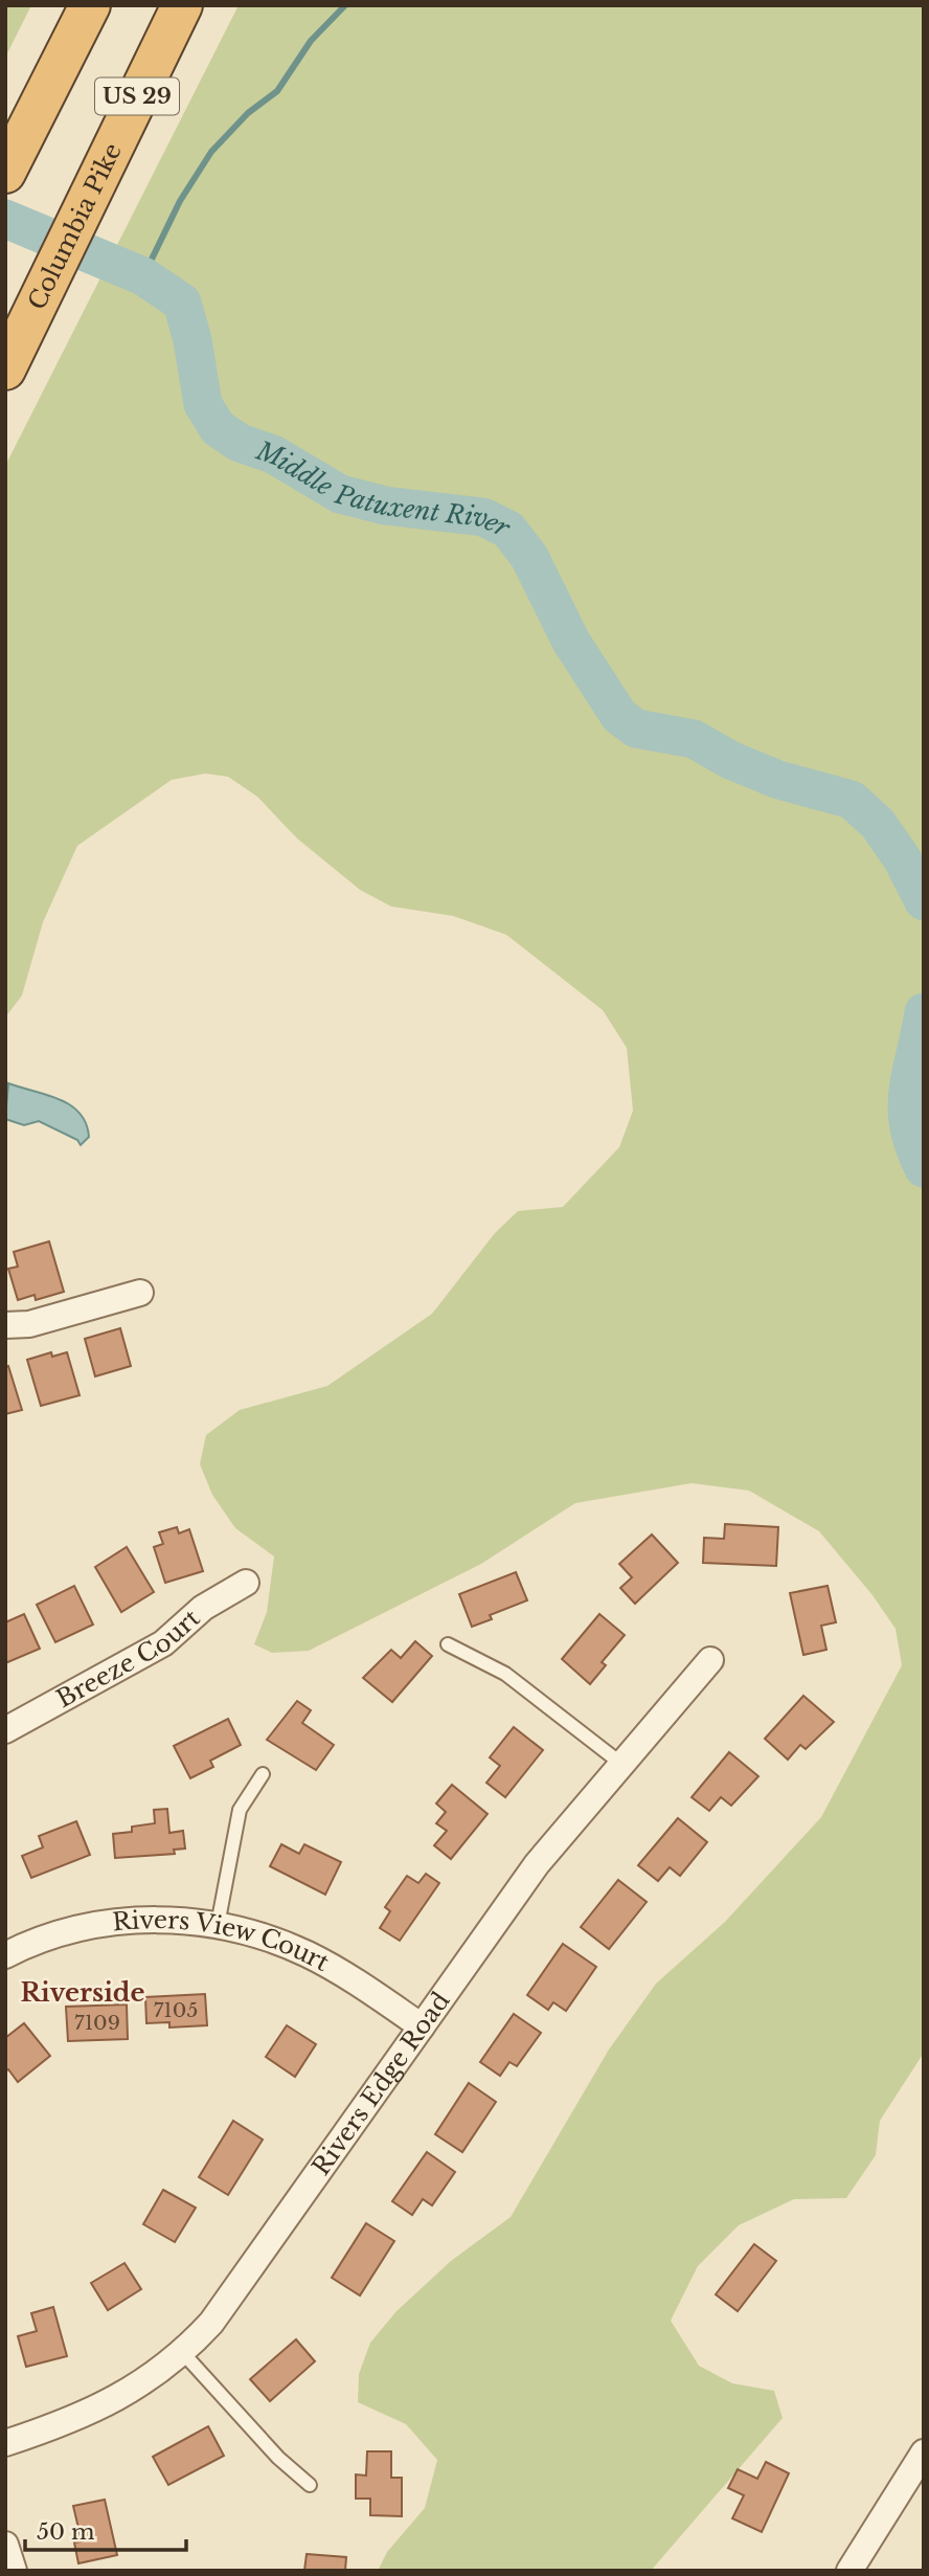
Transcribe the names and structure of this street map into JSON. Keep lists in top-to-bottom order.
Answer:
{
  "streets": {
    "highway": ["US 29", "Columbia Pike"],
    "street": ["Breeze Court", "Rivers View Court", "Rivers Edge Road"]
  },
  "crossings": [
    ["Rivers View Court", "Rivers Edge Road"]
  ],
  "districts": ["Riverside"],
  "water": ["Middle Patuxent River"],
  "house_numbers": ["7105", "7109"],
  "scale_bar": "50 m"
}
